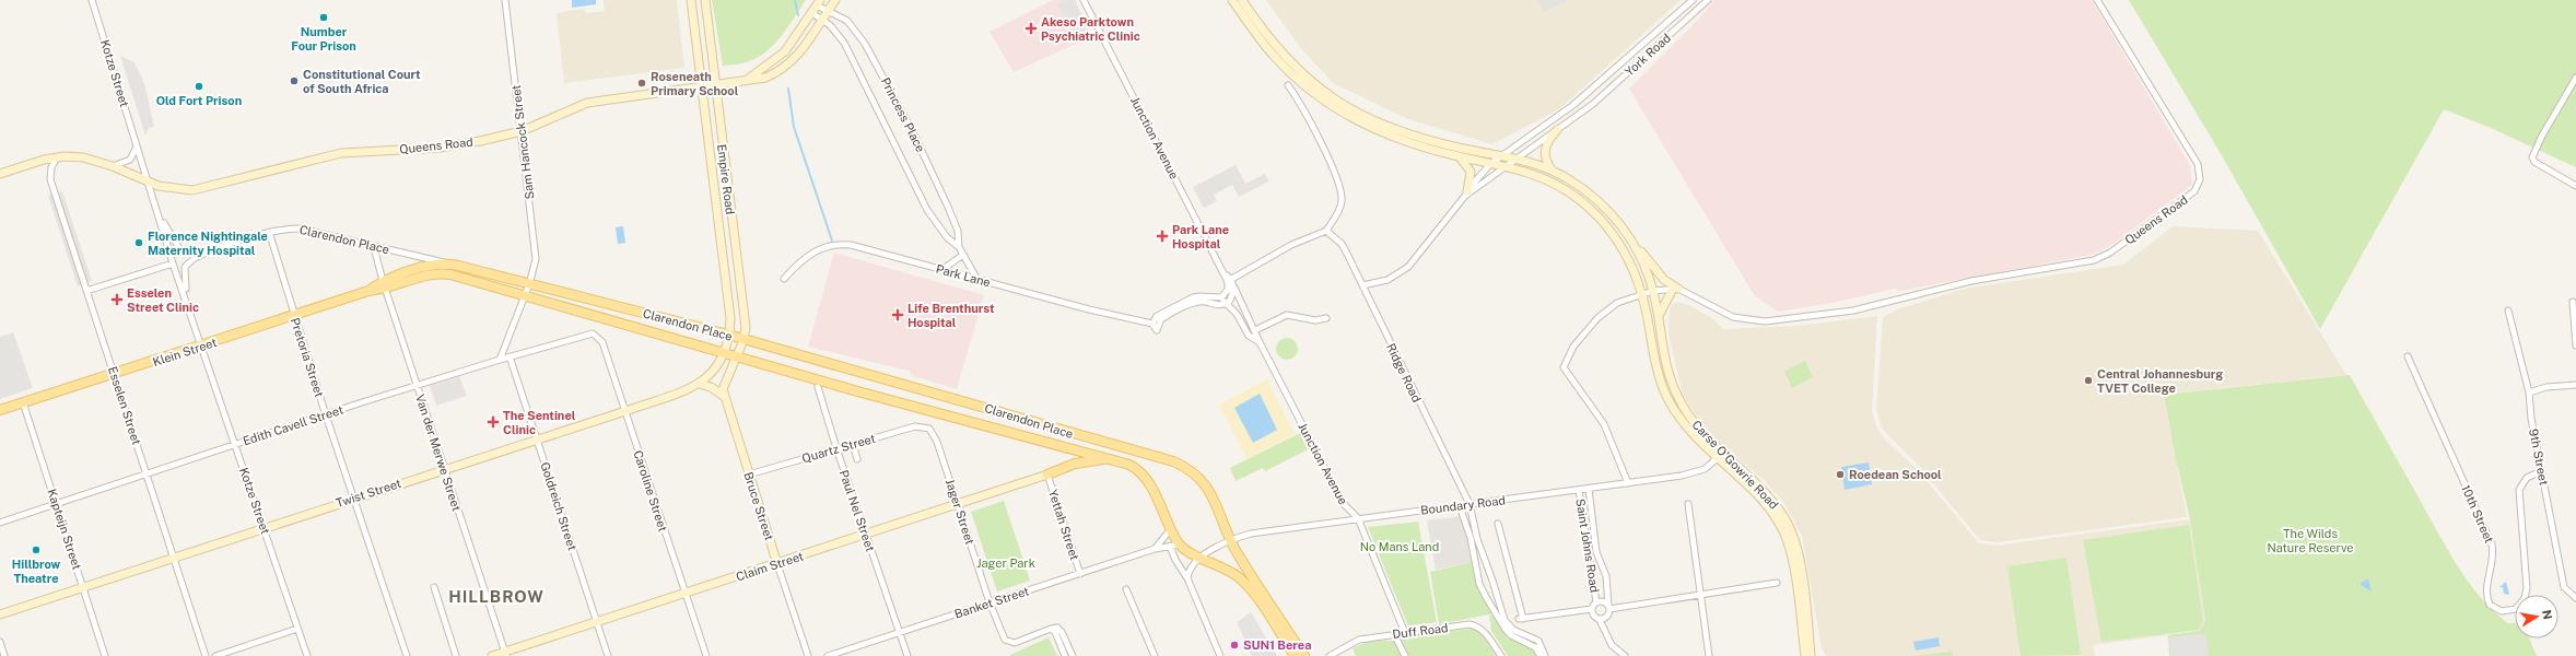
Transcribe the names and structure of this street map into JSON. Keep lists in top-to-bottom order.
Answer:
{
  "streets": {
    "main road": [
      "Queens Road",
      "Empire Road",
      "Clarendon Place",
      "Klein Street",
      "Carse O'Gowrie Road",
      "Twist Street",
      "Bruce Street",
      "Claim Street"
    ],
    "street": [
      "York Road",
      "Kotze Street",
      "Princess Place",
      "Junction Avenue",
      "Sam Hancock Street",
      "Park Lane",
      "Pretoria Street",
      "Ridge Road",
      "Esselen Street",
      "Edith Cavell Street",
      "Quartz Street",
      "Van der Merwe Street",
      "9th Street",
      "Caroline Street",
      "Boundary Road",
      "Goldreich Street",
      "Paul Nel Street",
      "Jager Street",
      "10th Street",
      "Yettah Street",
      "Kapteijn Street",
      "Saint Johns Road",
      "Banket Street",
      "Duff Road"
    ]
  },
  "crossings": [
    ["York Road", "Ridge Road"],
    ["York Road", "Carse O'Gowrie Road"],
    ["Kotze Street", "Queens Road"],
    ["Kotze Street", "Clarendon Place"],
    ["Kotze Street", "Klein Street"],
    ["Kotze Street", "Edith Cavell Street"],
    ["Kotze Street", "Twist Street"],
    ["Princess Place", "Queens Road"],
    ["Princess Place", "Park Lane"],
    ["Junction Avenue", "Boundary Road"],
    ["Junction Avenue", "Duff Road"],
    ["Sam Hancock Street", "Queens Road"],
    ["Sam Hancock Street", "Clarendon Place"],
    ["Queens Road", "Empire Road"],
    ["Queens Road", "Esselen Street"],
    ["Empire Road", "Clarendon Place"],
    ["Empire Road", "Twist Street"],
    ["Empire Road", "Bruce Street"],
    ["Clarendon Place", "Klein Street"],
    ["Clarendon Place", "Pretoria Street"],
    ["Clarendon Place", "Van der Merwe Street"],
    ["Clarendon Place", "Twist Street"],
    ["Clarendon Place", "Boundary Road"],
    ["Clarendon Place", "Bruce Street"],
    ["Clarendon Place", "Banket Street"],
    ["Klein Street", "Pretoria Street"],
    ["Klein Street", "Esselen Street"],
    ["Klein Street", "Van der Merwe Street"],
    ["Klein Street", "Kapteijn Street"],
    ["Pretoria Street", "Edith Cavell Street"],
    ["Pretoria Street", "Twist Street"],
    ["Ridge Road", "Boundary Road"],
    ["Esselen Street", "Edith Cavell Street"],
    ["Esselen Street", "Twist Street"],
    ["Edith Cavell Street", "Van der Merwe Street"],
    ["Edith Cavell Street", "Caroline Street"],
    ["Edith Cavell Street", "Goldreich Street"],
    ["Edith Cavell Street", "Kapteijn Street"],
    ["Quartz Street", "Bruce Street"],
    ["Quartz Street", "Paul Nel Street"],
    ["Quartz Street", "Jager Street"],
    ["Van der Merwe Street", "Twist Street"],
    ["Van der Merwe Street", "Claim Street"],
    ["9th Street", "10th Street"],
    ["Carse O'Gowrie Road", "Boundary Road"],
    ["Caroline Street", "Twist Street"],
    ["Caroline Street", "Claim Street"],
    ["Twist Street", "Goldreich Street"],
    ["Twist Street", "Kapteijn Street"],
    ["Boundary Road", "Saint Johns Road"],
    ["Goldreich Street", "Claim Street"],
    ["Bruce Street", "Claim Street"],
    ["Paul Nel Street", "Claim Street"],
    ["Paul Nel Street", "Banket Street"],
    ["Jager Street", "Claim Street"],
    ["Jager Street", "Banket Street"],
    ["Yettah Street", "Claim Street"],
    ["Yettah Street", "Banket Street"]
  ],
  "districts": ["HILLBROW"],
  "parks": ["The Wilds Nature Reserve", "No Mans Land", "Jager Park"],
  "places": {
    "other": [
      "Number Four Prison",
      "Constitutional Court of South Africa",
      "Roseneath Primary School",
      "Old Fort Prison",
      "Florence Nightingale Maternity Hospital",
      "Central Johannesburg TVET College",
      "Roedean School",
      "Hillbrow Theatre",
      "SUN1 Berea"
    ],
    "health": [
      "Akeso Parktown Psychiatric Clinic",
      "Park Lane Hospital",
      "Esselen Street Clinic",
      "Life Brenthurst Hospital",
      "The Sentinel Clinic"
    ]
  },
  "north": "right"
}
